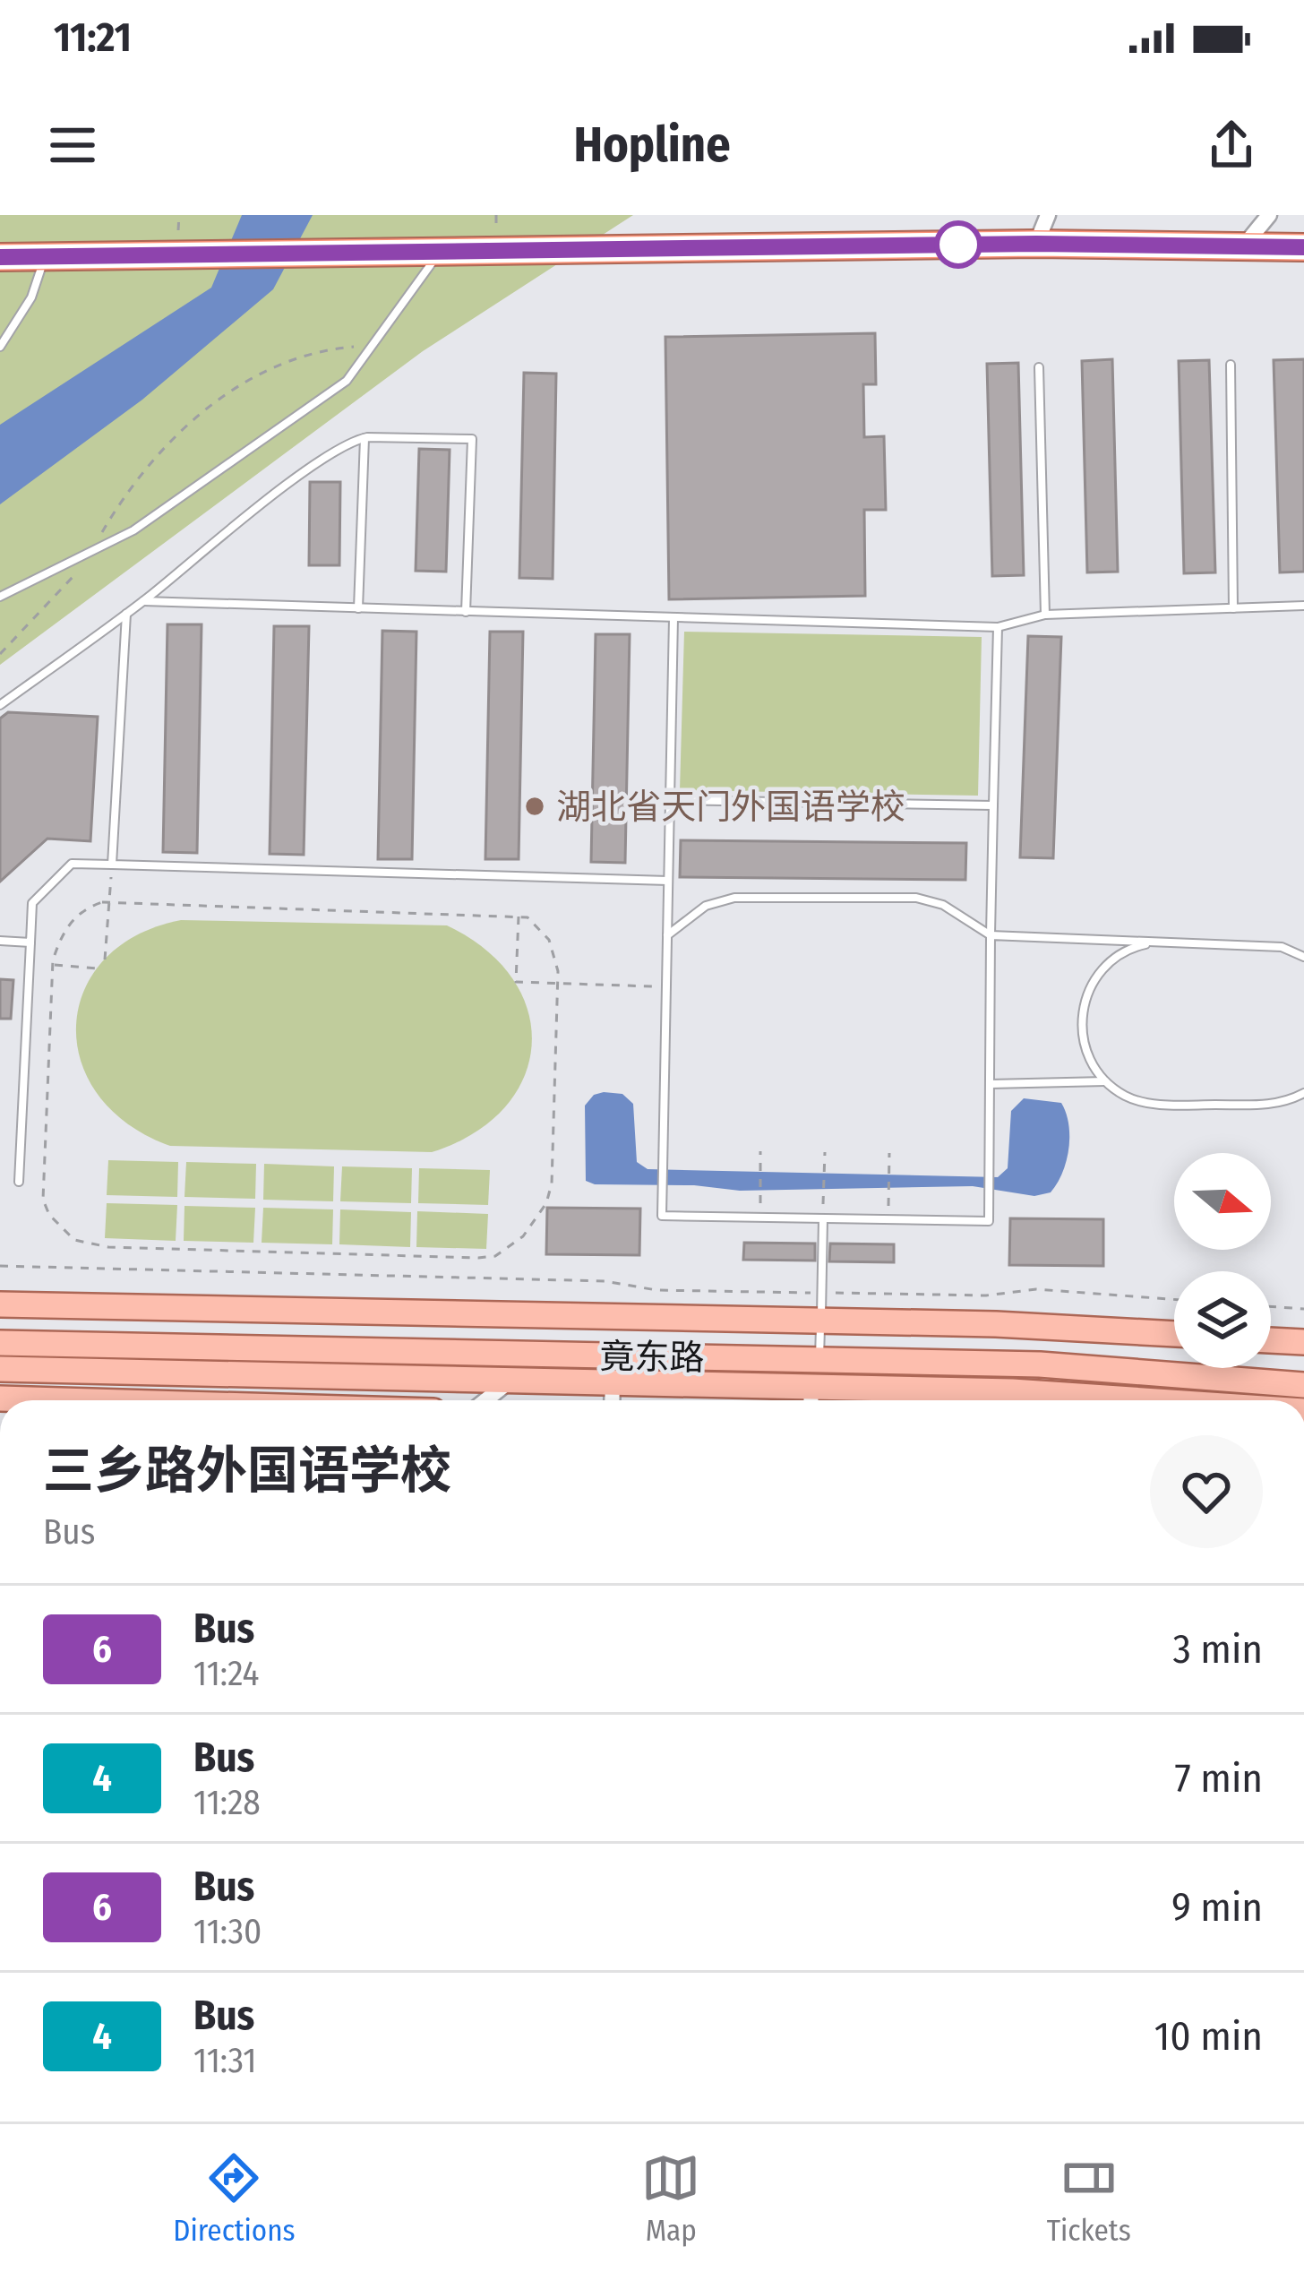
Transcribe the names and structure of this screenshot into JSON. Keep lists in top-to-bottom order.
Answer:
{
  "streets": {
    "main road": ["竟东路"]
  },
  "places": ["湖北省天门外国语学校"],
  "lines": ["bus line 6"],
  "north": "right",
  "page": {
    "status": "11:21",
    "header": "Hopline",
    "heading": ["三乡路外国语学校", "Bus"],
    "list": [
      {
        "mark": "6",
        "name": "Bus",
        "note": "11:24",
        "value": "3 min"
      },
      {
        "mark": "4",
        "name": "Bus",
        "note": "11:28",
        "value": "7 min"
      },
      {
        "mark": "6",
        "name": "Bus",
        "note": "11:30",
        "value": "9 min"
      },
      {
        "mark": "4",
        "name": "Bus",
        "note": "11:31",
        "value": "10 min"
      }
    ],
    "tabs": ["Directions", "Map", "Tickets"]
  }
}
